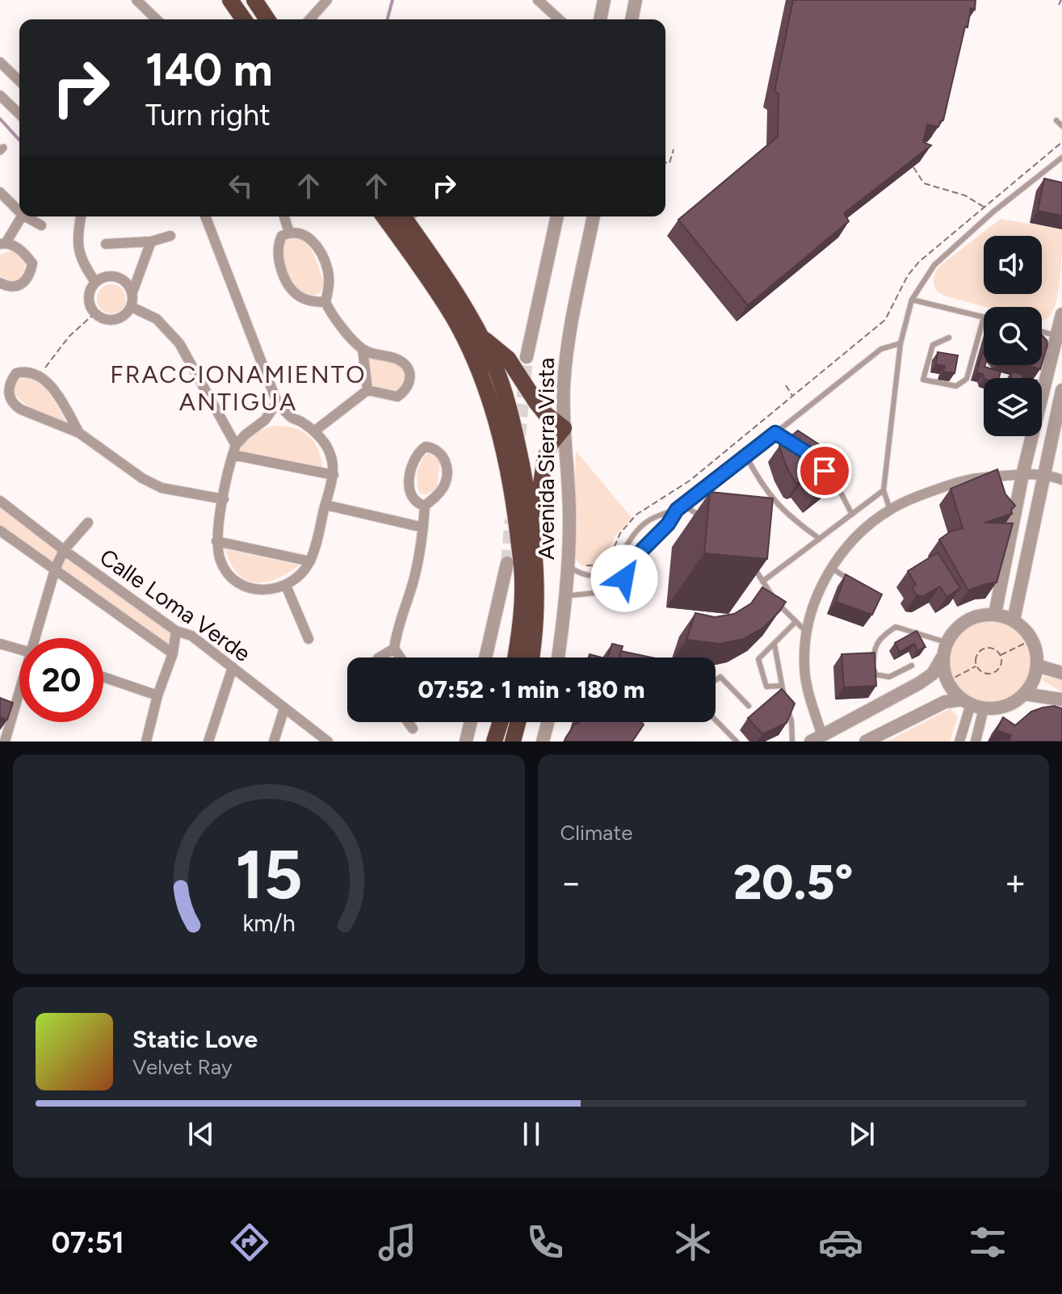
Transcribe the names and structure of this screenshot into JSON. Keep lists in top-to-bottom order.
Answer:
{
  "streets": {
    "street": ["Avenida Sierra Vista", "Calle Loma Verde"]
  },
  "districts": ["FRACCIONAMIENTO ANTIGUA"],
  "page": {
    "turn": ["140 m", "Turn right"],
    "limit": "20",
    "trip": "07:52 · 1 min · 180 m",
    "tile": "Climate",
    "heat": ["−", "20.5°", "+"],
    "song": ["Static Love", "Velvet Ray"],
    "tabs": "07:51",
    "gauge": ["15", "km/h"]
  }
}
